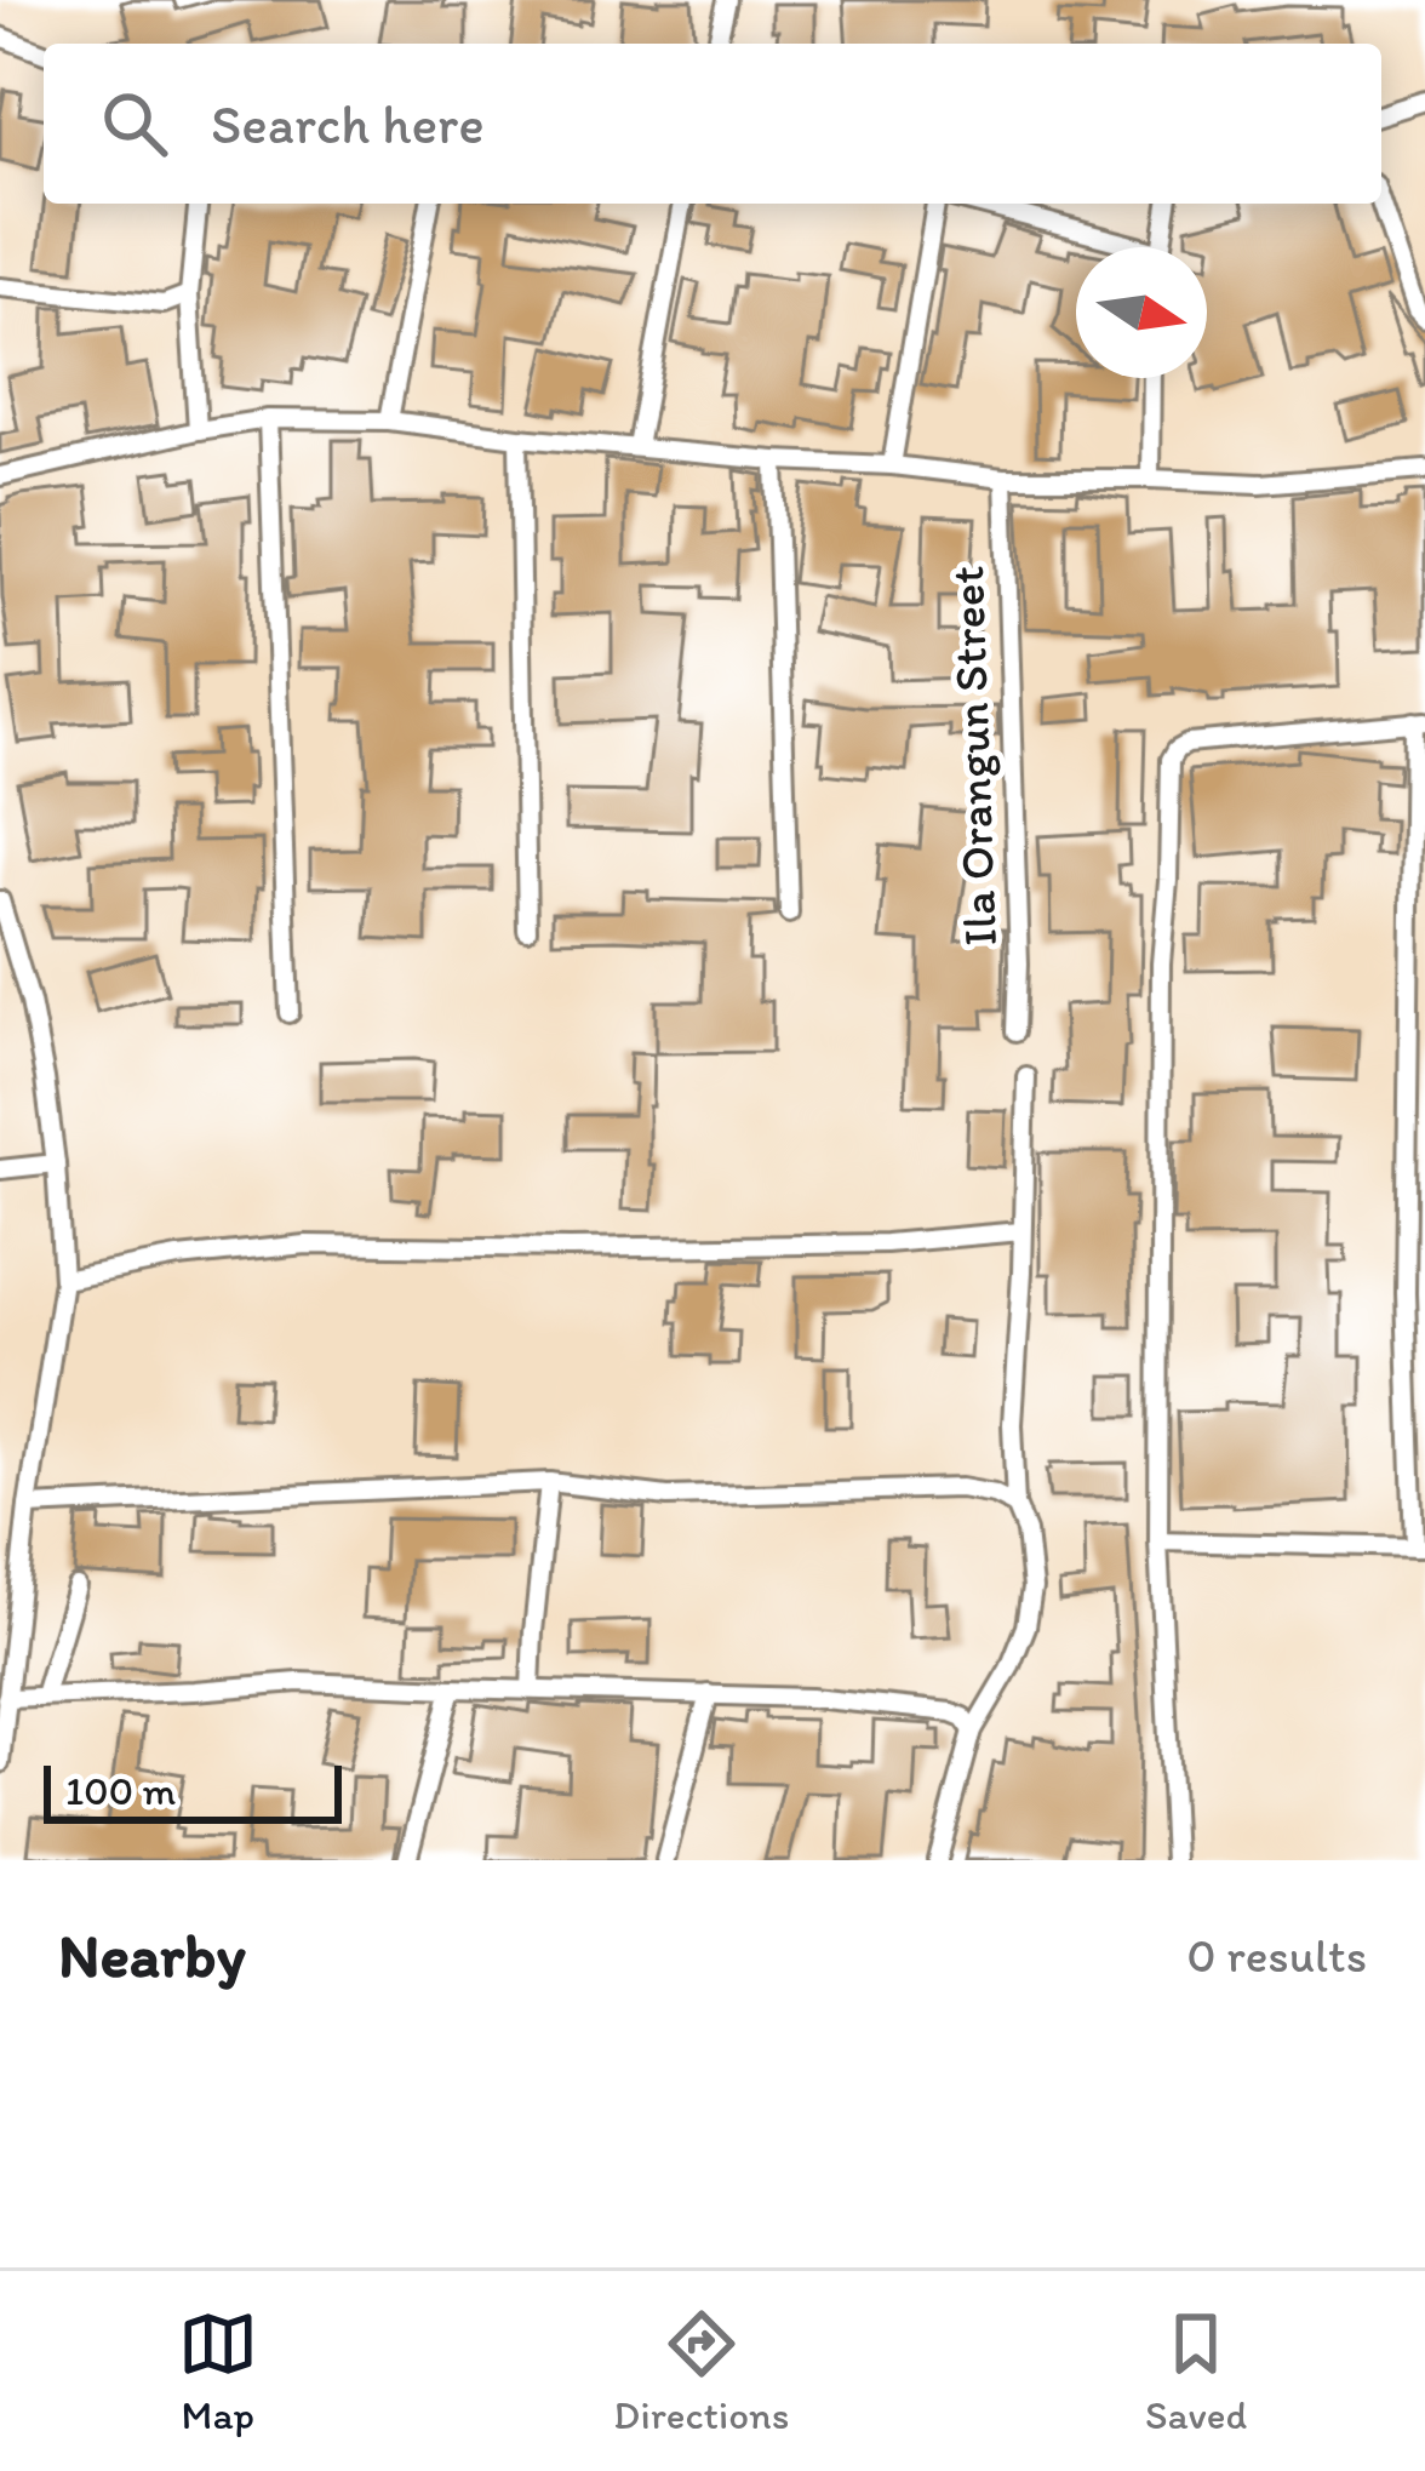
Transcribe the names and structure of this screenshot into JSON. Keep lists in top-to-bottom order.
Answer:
{
  "streets": {
    "street": ["Ila Orangun Street"]
  },
  "scale_bar": "100 m",
  "north": "right",
  "page": {
    "search": "Search here",
    "scale": "100 m",
    "heading": ["Nearby", "0 results"],
    "nav": ["Map", "Directions", "Saved"]
  }
}
